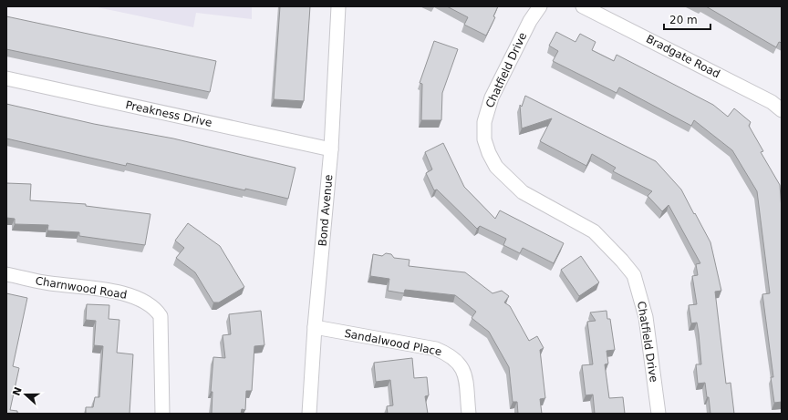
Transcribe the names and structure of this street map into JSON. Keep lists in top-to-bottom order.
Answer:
{
  "streets": {
    "street": [
      "Bradgate Road",
      "Chatfield Drive",
      "Preakness Drive",
      "Bond Avenue",
      "Charnwood Road",
      "Sandalwood Place"
    ]
  },
  "crossings": [
    ["Preakness Drive", "Bond Avenue"],
    ["Bond Avenue", "Sandalwood Place"]
  ],
  "scale_bar": "20 m",
  "north": "left"
}
